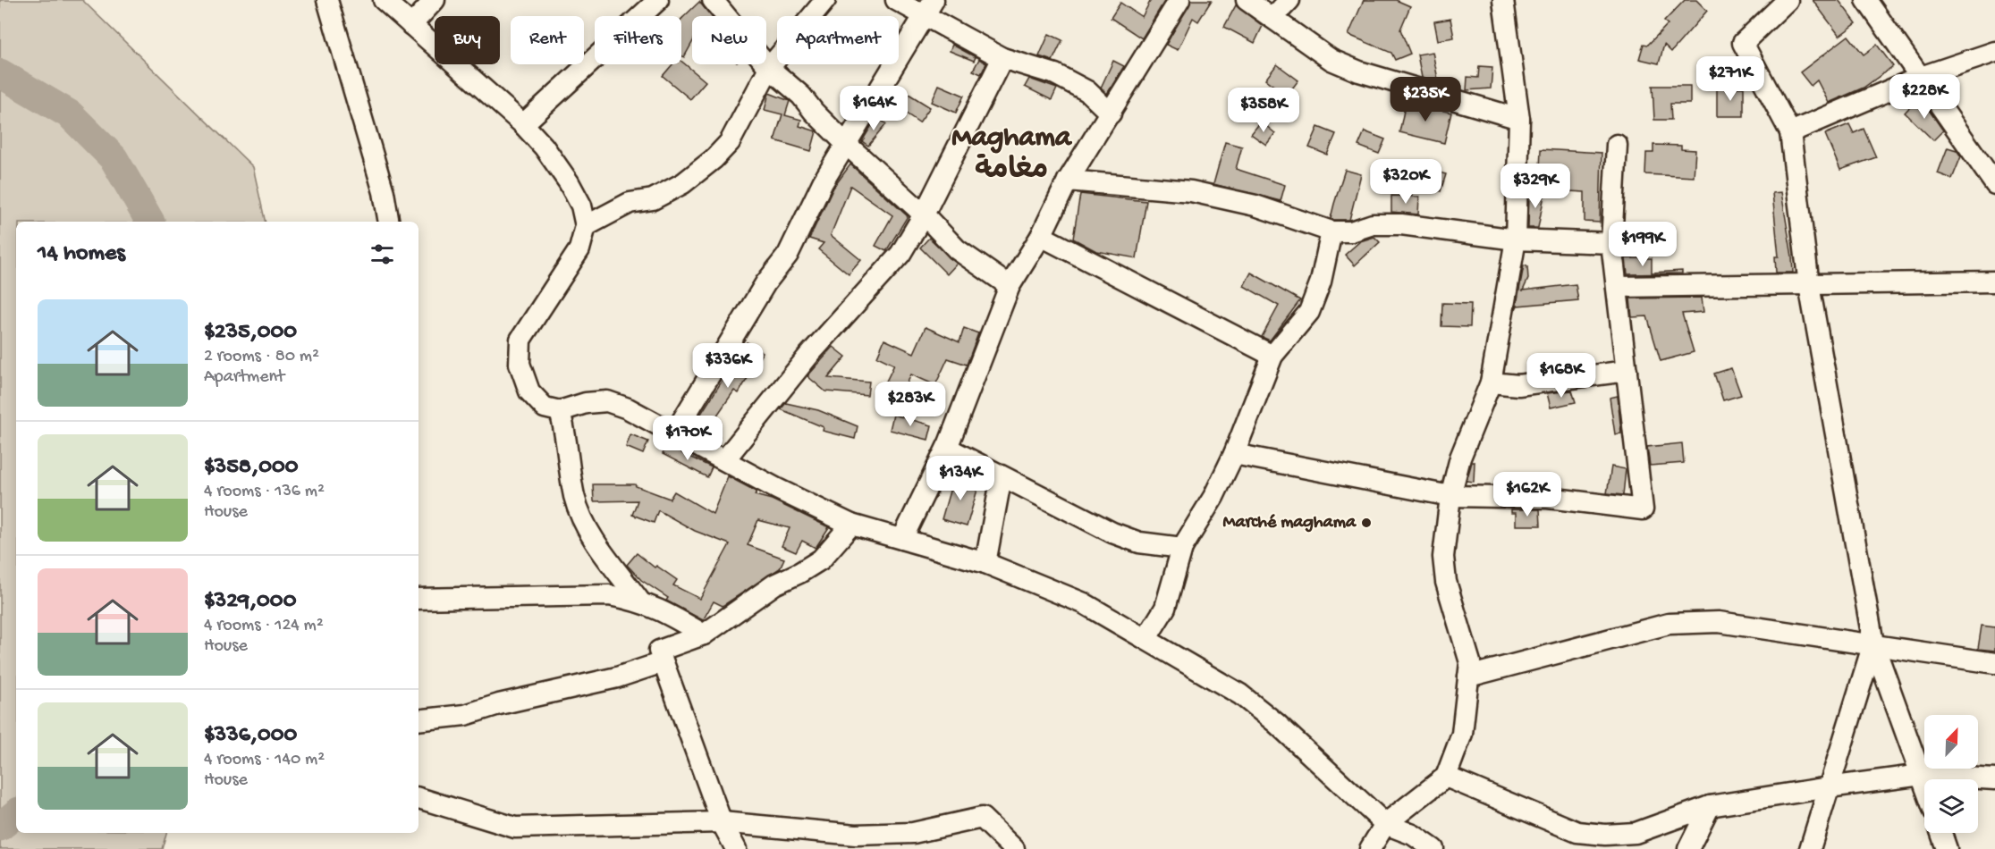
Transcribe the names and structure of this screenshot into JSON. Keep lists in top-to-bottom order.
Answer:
{
  "districts": ["Maghama مغامة"],
  "places": ["Marché maghama"],
  "north": "top right",
  "page": {
    "chip": [
      "Buy",
      "Rent",
      "Filters",
      "New",
      "Apartment"
    ],
    "price": [
      "$271K",
      "$228K",
      "$235K",
      "$164K",
      "$358K",
      "$320K",
      "$329K",
      "$199K",
      "$336K",
      "$168K",
      "$283K",
      "$170K",
      "$134K",
      "$162K"
    ],
    "heading": "14 homes",
    "list": [
      {
        "name": "$235,000",
        "note": "2 rooms · 80 m² · Apartment"
      },
      {
        "name": "$358,000",
        "note": "4 rooms · 136 m² · House"
      },
      {
        "name": "$329,000",
        "note": "4 rooms · 124 m² · House"
      },
      {
        "name": "$336,000",
        "note": "4 rooms · 140 m² · House"
      }
    ]
  }
}
